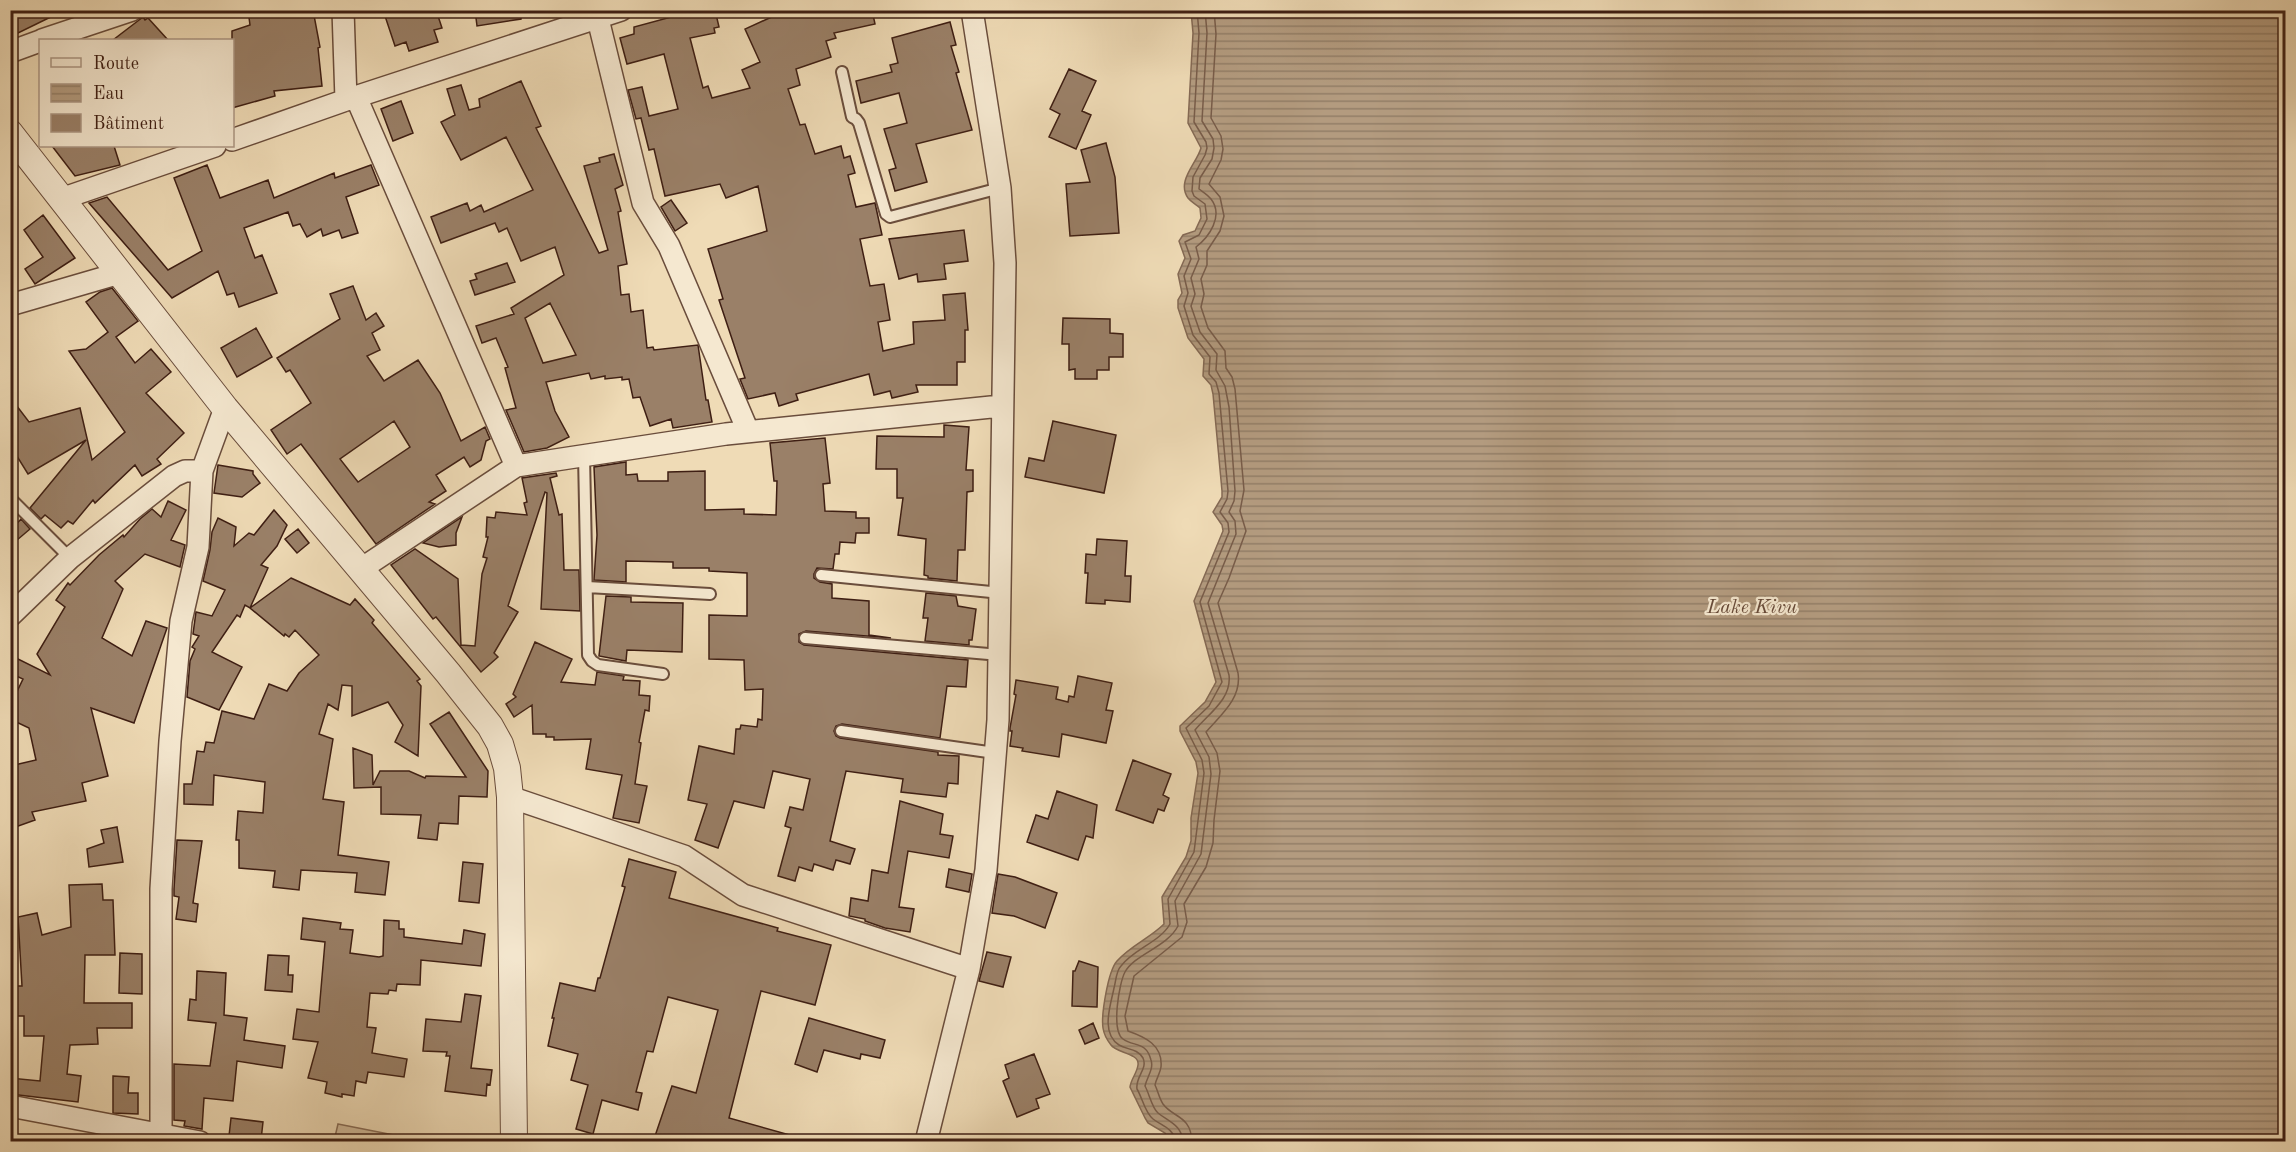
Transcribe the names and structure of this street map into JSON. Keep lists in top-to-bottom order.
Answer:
{
  "water": ["Lake Kivu"],
  "legend": ["Route", "Eau", "Bâtiment"]
}
